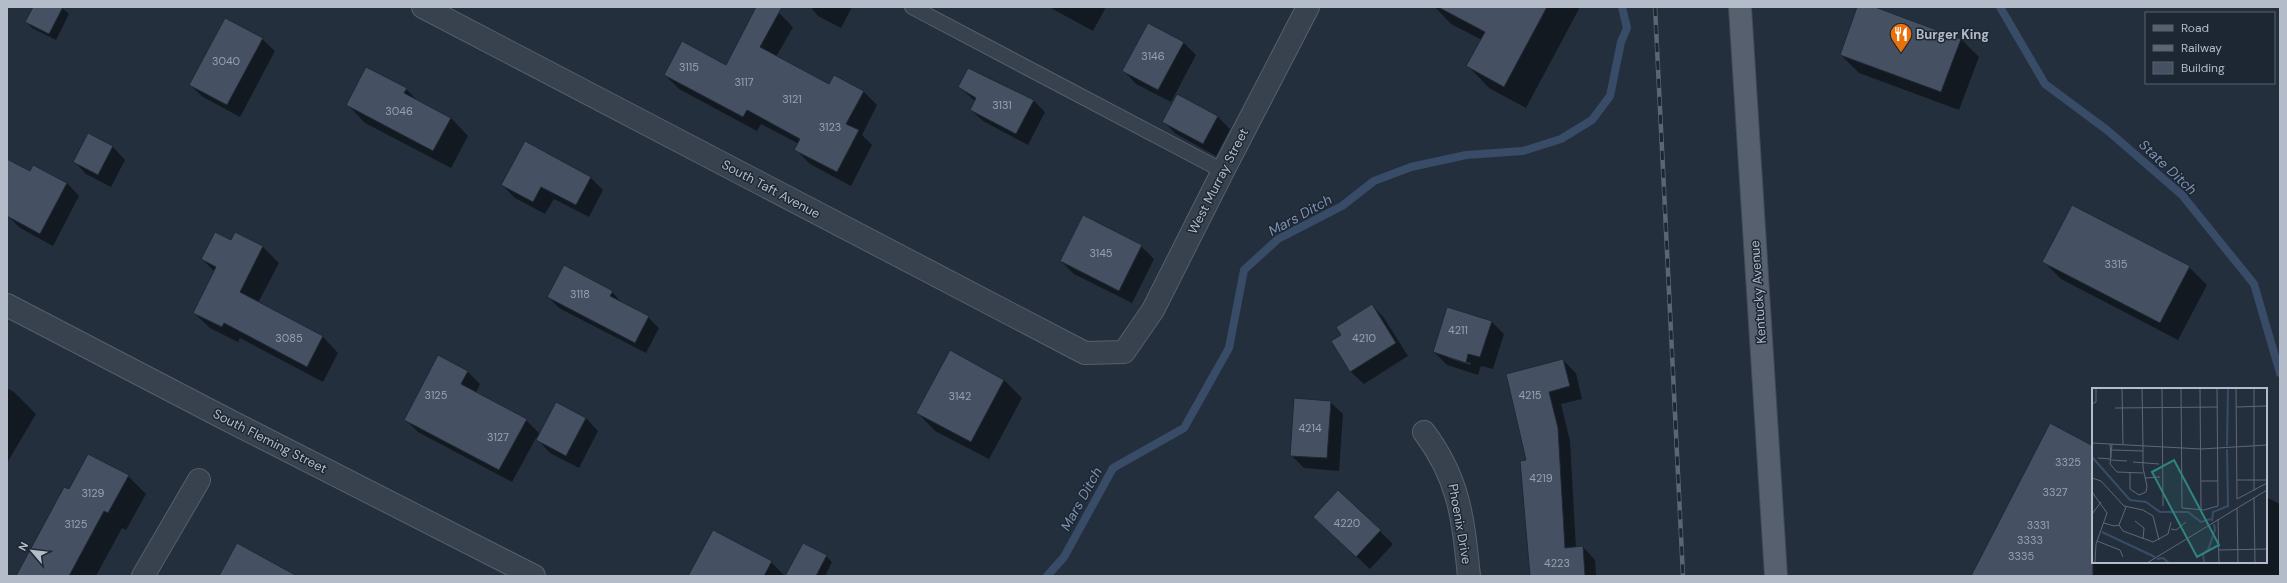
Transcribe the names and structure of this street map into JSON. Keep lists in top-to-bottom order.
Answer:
{
  "streets": {
    "main road": ["Kentucky Avenue"],
    "street": [
      "West Murray Street",
      "South Taft Avenue",
      "South Fleming Street",
      "Phoenix Drive"
    ]
  },
  "crossings": [
    ["West Murray Street", "South Taft Avenue"]
  ],
  "water": ["State Ditch", "Mars Ditch"],
  "places": {
    "restaurant": ["Burger King"]
  },
  "house_numbers": [
    "3146",
    "3040",
    "3115",
    "3117",
    "3121",
    "3131",
    "3046",
    "3123",
    "3145",
    "3315",
    "3118",
    "4211",
    "3085",
    "4210",
    "3125",
    "4215",
    "3142",
    "4214",
    "3127",
    "3325",
    "4219",
    "3327",
    "3129",
    "4220",
    "3125",
    "3331",
    "3333",
    "3335",
    "4223"
  ],
  "legend": ["Road", "Railway", "Building"],
  "north": "top left"
}
